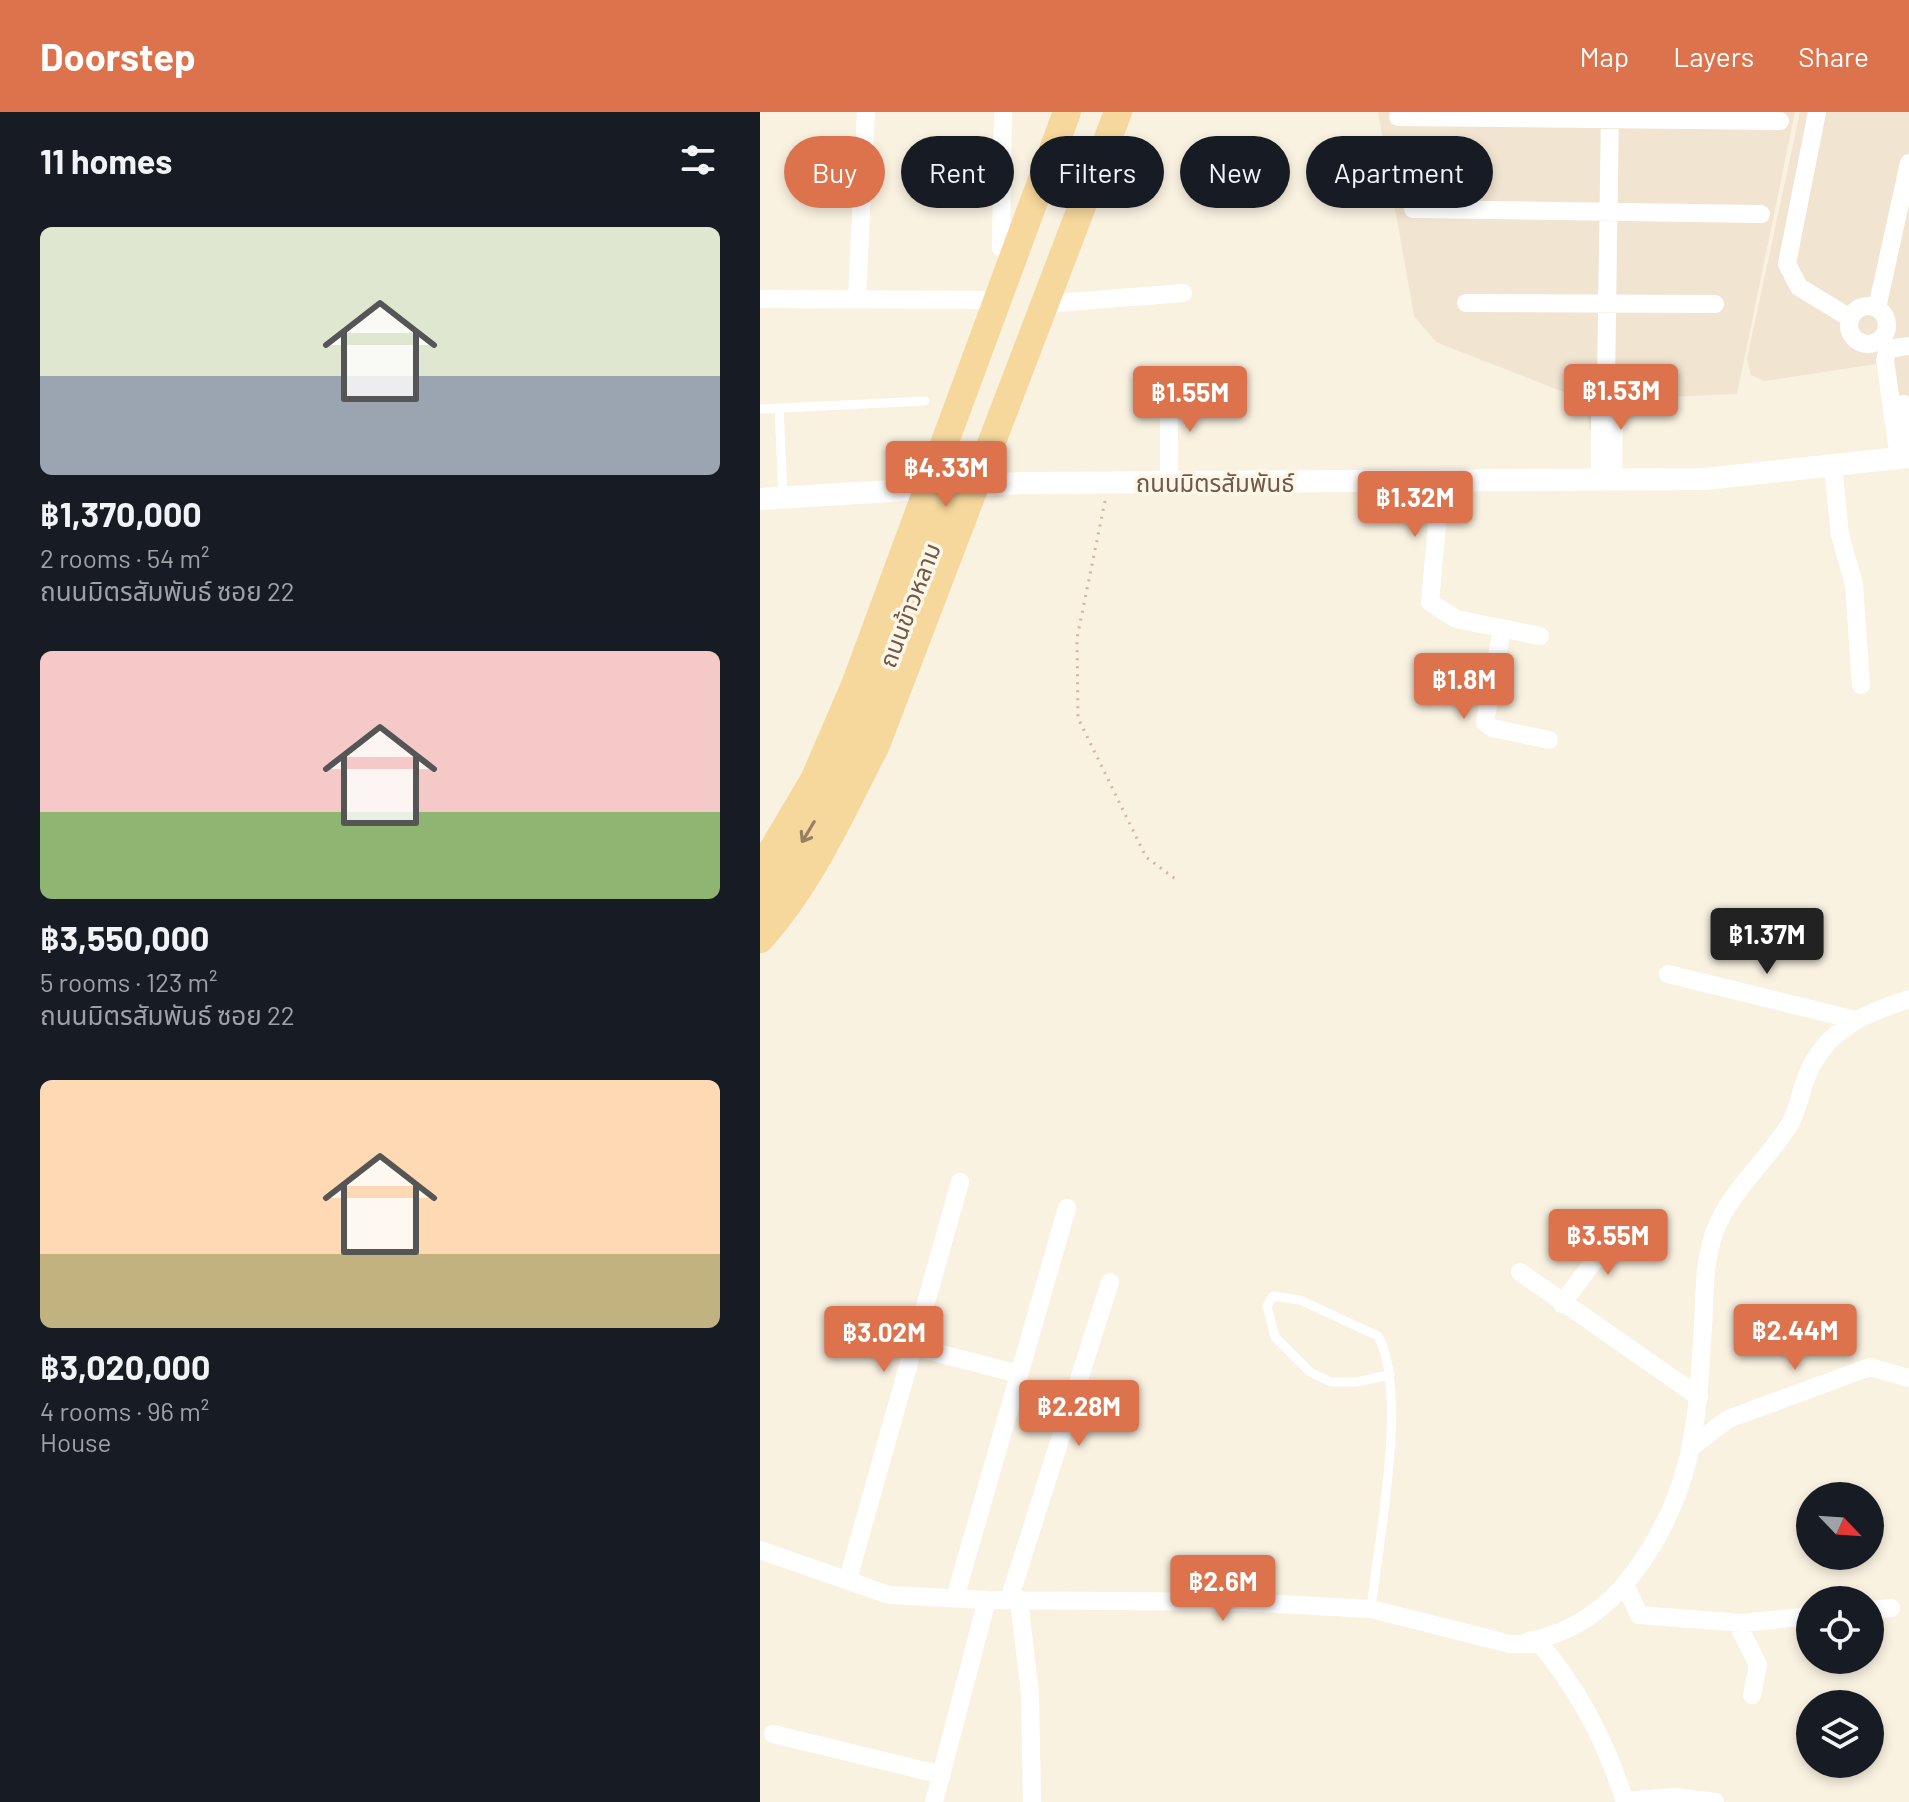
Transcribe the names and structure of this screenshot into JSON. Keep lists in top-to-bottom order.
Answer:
{
  "streets": {
    "main road": ["ถนนข้าวหลาม"],
    "street": ["ถนนมิตรสัมพันธ์"]
  },
  "north": "bottom right",
  "page": {
    "header": "Doorstep",
    "nav": ["Map", "Layers", "Share"],
    "heading": "11 homes",
    "chip": [
      "Buy",
      "Rent",
      "Filters",
      "New",
      "Apartment"
    ],
    "list": [
      {
        "name": "฿1,370,000",
        "note": "2 rooms · 54 m² · ถนนมิตรสัมพันธ์ ซอย 22"
      },
      {
        "name": "฿3,550,000",
        "note": "5 rooms · 123 m² · ถนนมิตรสัมพันธ์ ซอย 22"
      },
      {
        "name": "฿3,020,000",
        "note": "4 rooms · 96 m² · House"
      }
    ],
    "price": [
      "฿1.53M",
      "฿1.55M",
      "฿4.33M",
      "฿1.32M",
      "฿1.8M",
      "฿1.37M",
      "฿3.55M",
      "฿2.44M",
      "฿3.02M",
      "฿2.28M",
      "฿2.6M"
    ]
  }
}
